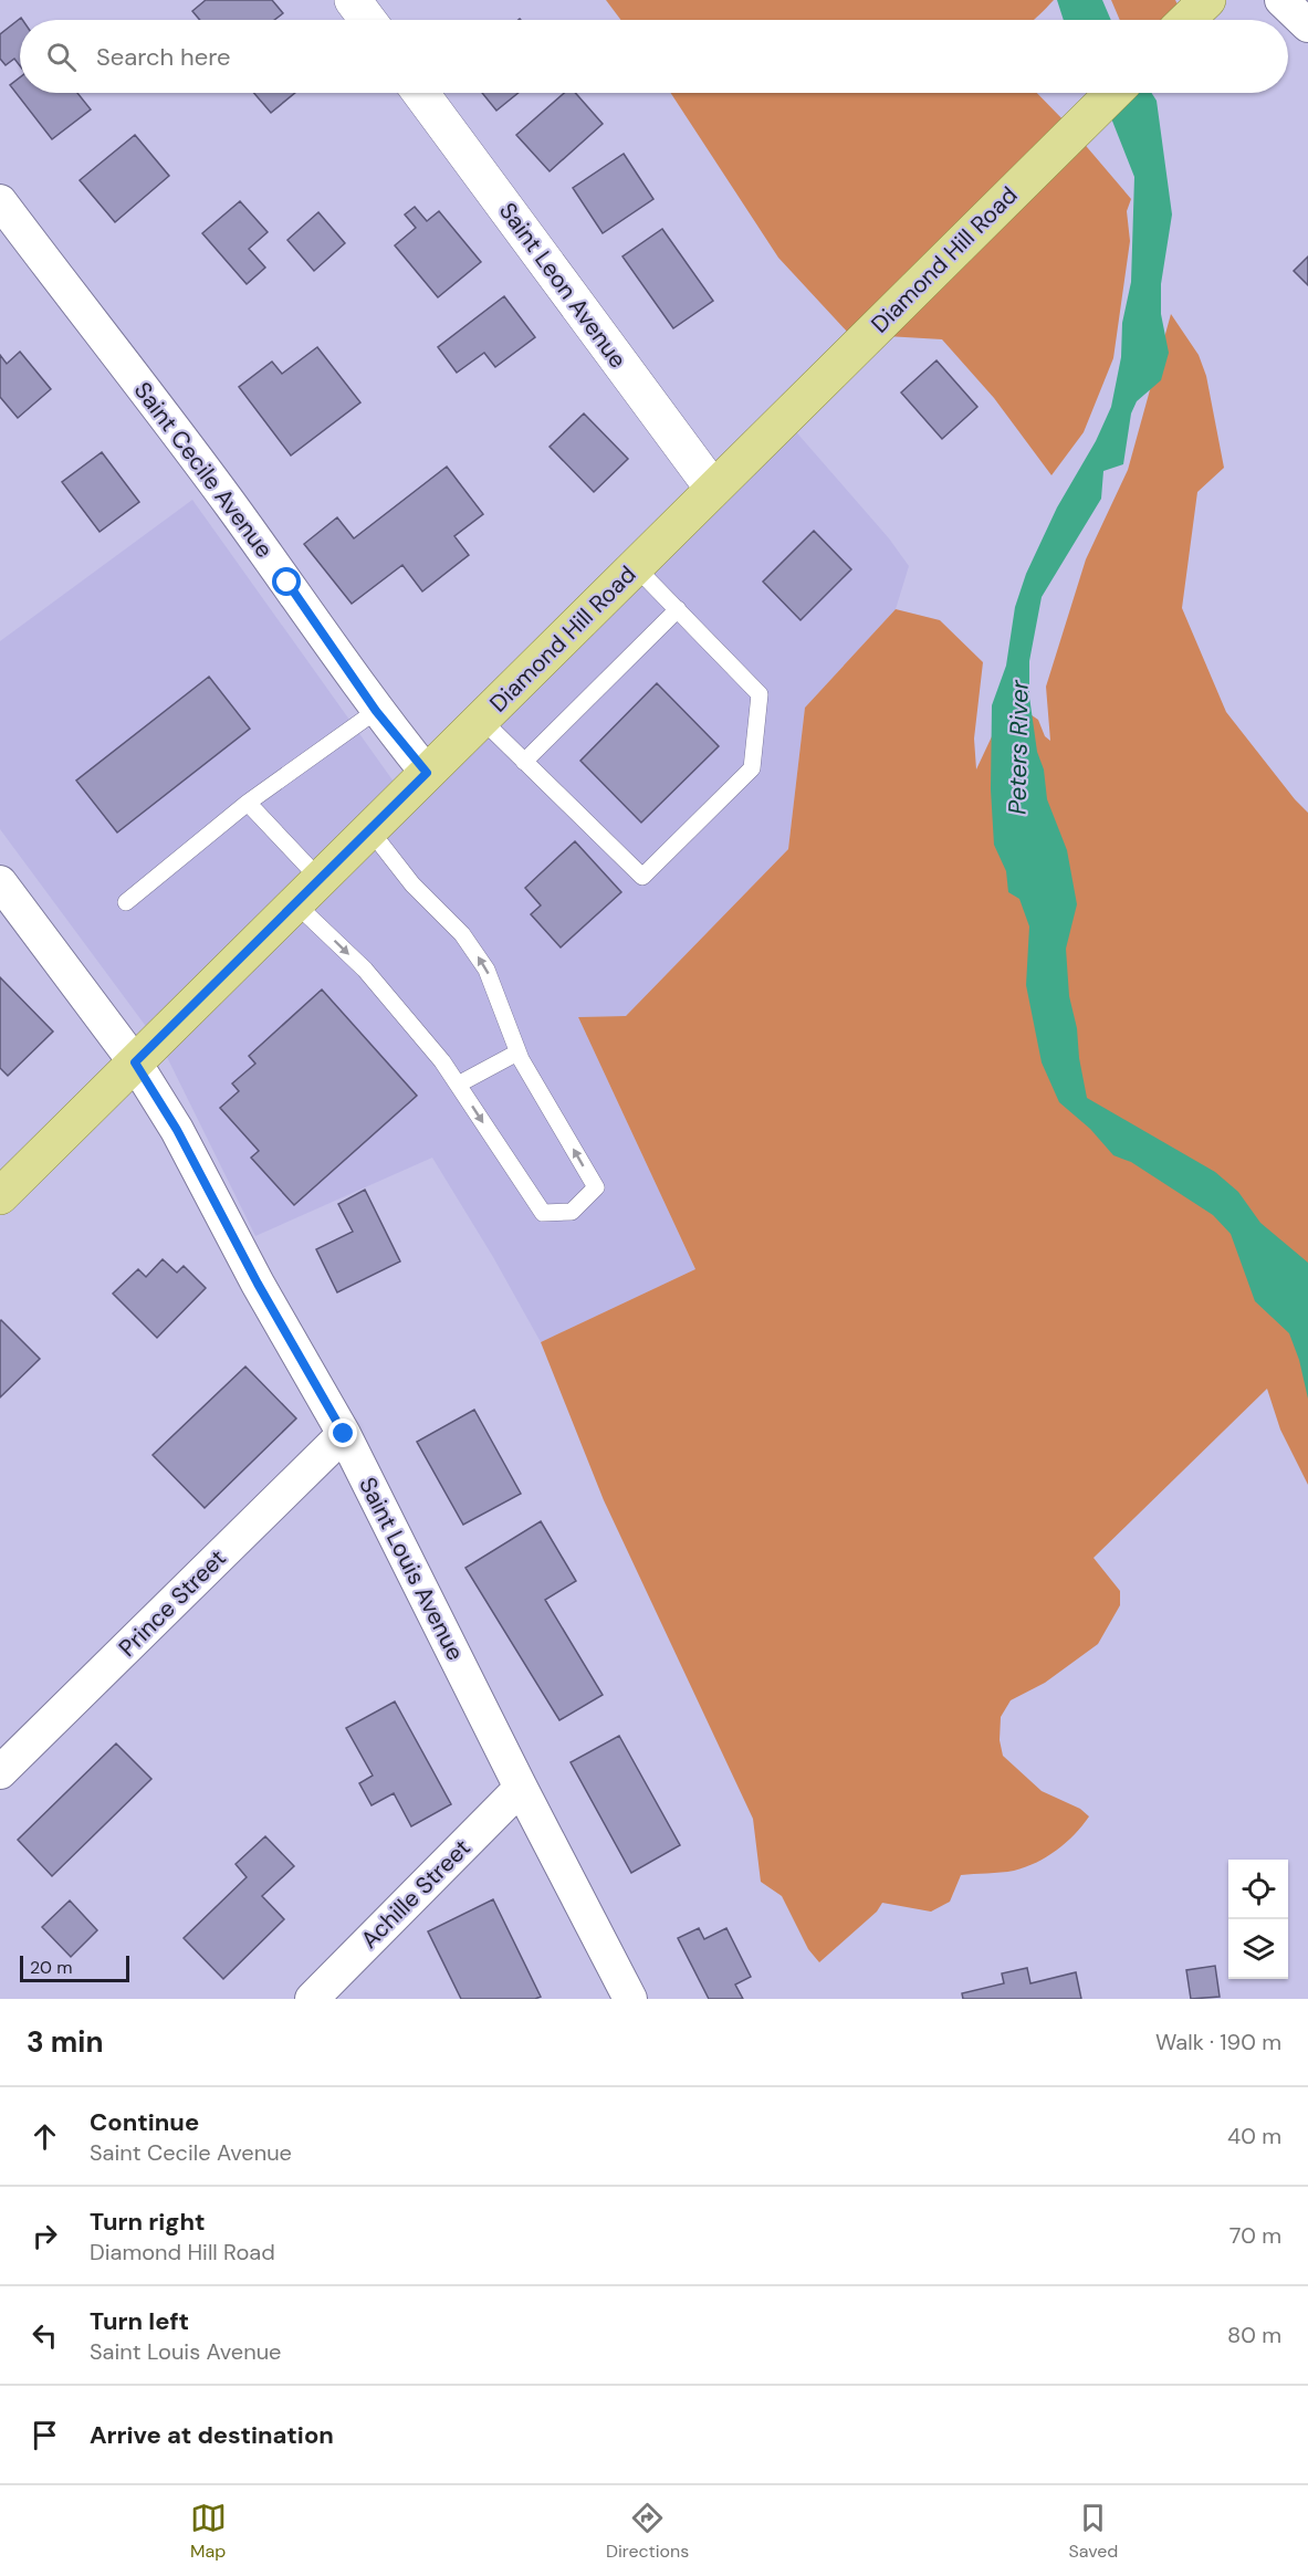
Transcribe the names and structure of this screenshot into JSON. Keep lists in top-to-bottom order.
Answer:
{
  "streets": {
    "main road": ["Diamond Hill Road"],
    "street": [
      "Saint Leon Avenue",
      "Saint Cecile Avenue",
      "Saint Louis Avenue",
      "Prince Street",
      "Achille Street"
    ]
  },
  "crossings": [
    ["Diamond Hill Road", "Saint Leon Avenue"],
    ["Diamond Hill Road", "Saint Cecile Avenue"],
    ["Diamond Hill Road", "Saint Louis Avenue"],
    ["Saint Louis Avenue", "Prince Street"],
    ["Saint Louis Avenue", "Achille Street"]
  ],
  "water": ["Peters River"],
  "scale_bar": "20 m",
  "page": {
    "search": "Search here",
    "scale": "20 m",
    "heading": ["3 min", "Walk · 190 m"],
    "list": [
      ["Continue", "Saint Cecile Avenue", "40 m"],
      ["Turn right", "Diamond Hill Road", "70 m"],
      ["Turn left", "Saint Louis Avenue", "80 m"],
      "Arrive at destination"
    ],
    "nav": ["Map", "Directions", "Saved"]
  }
}
